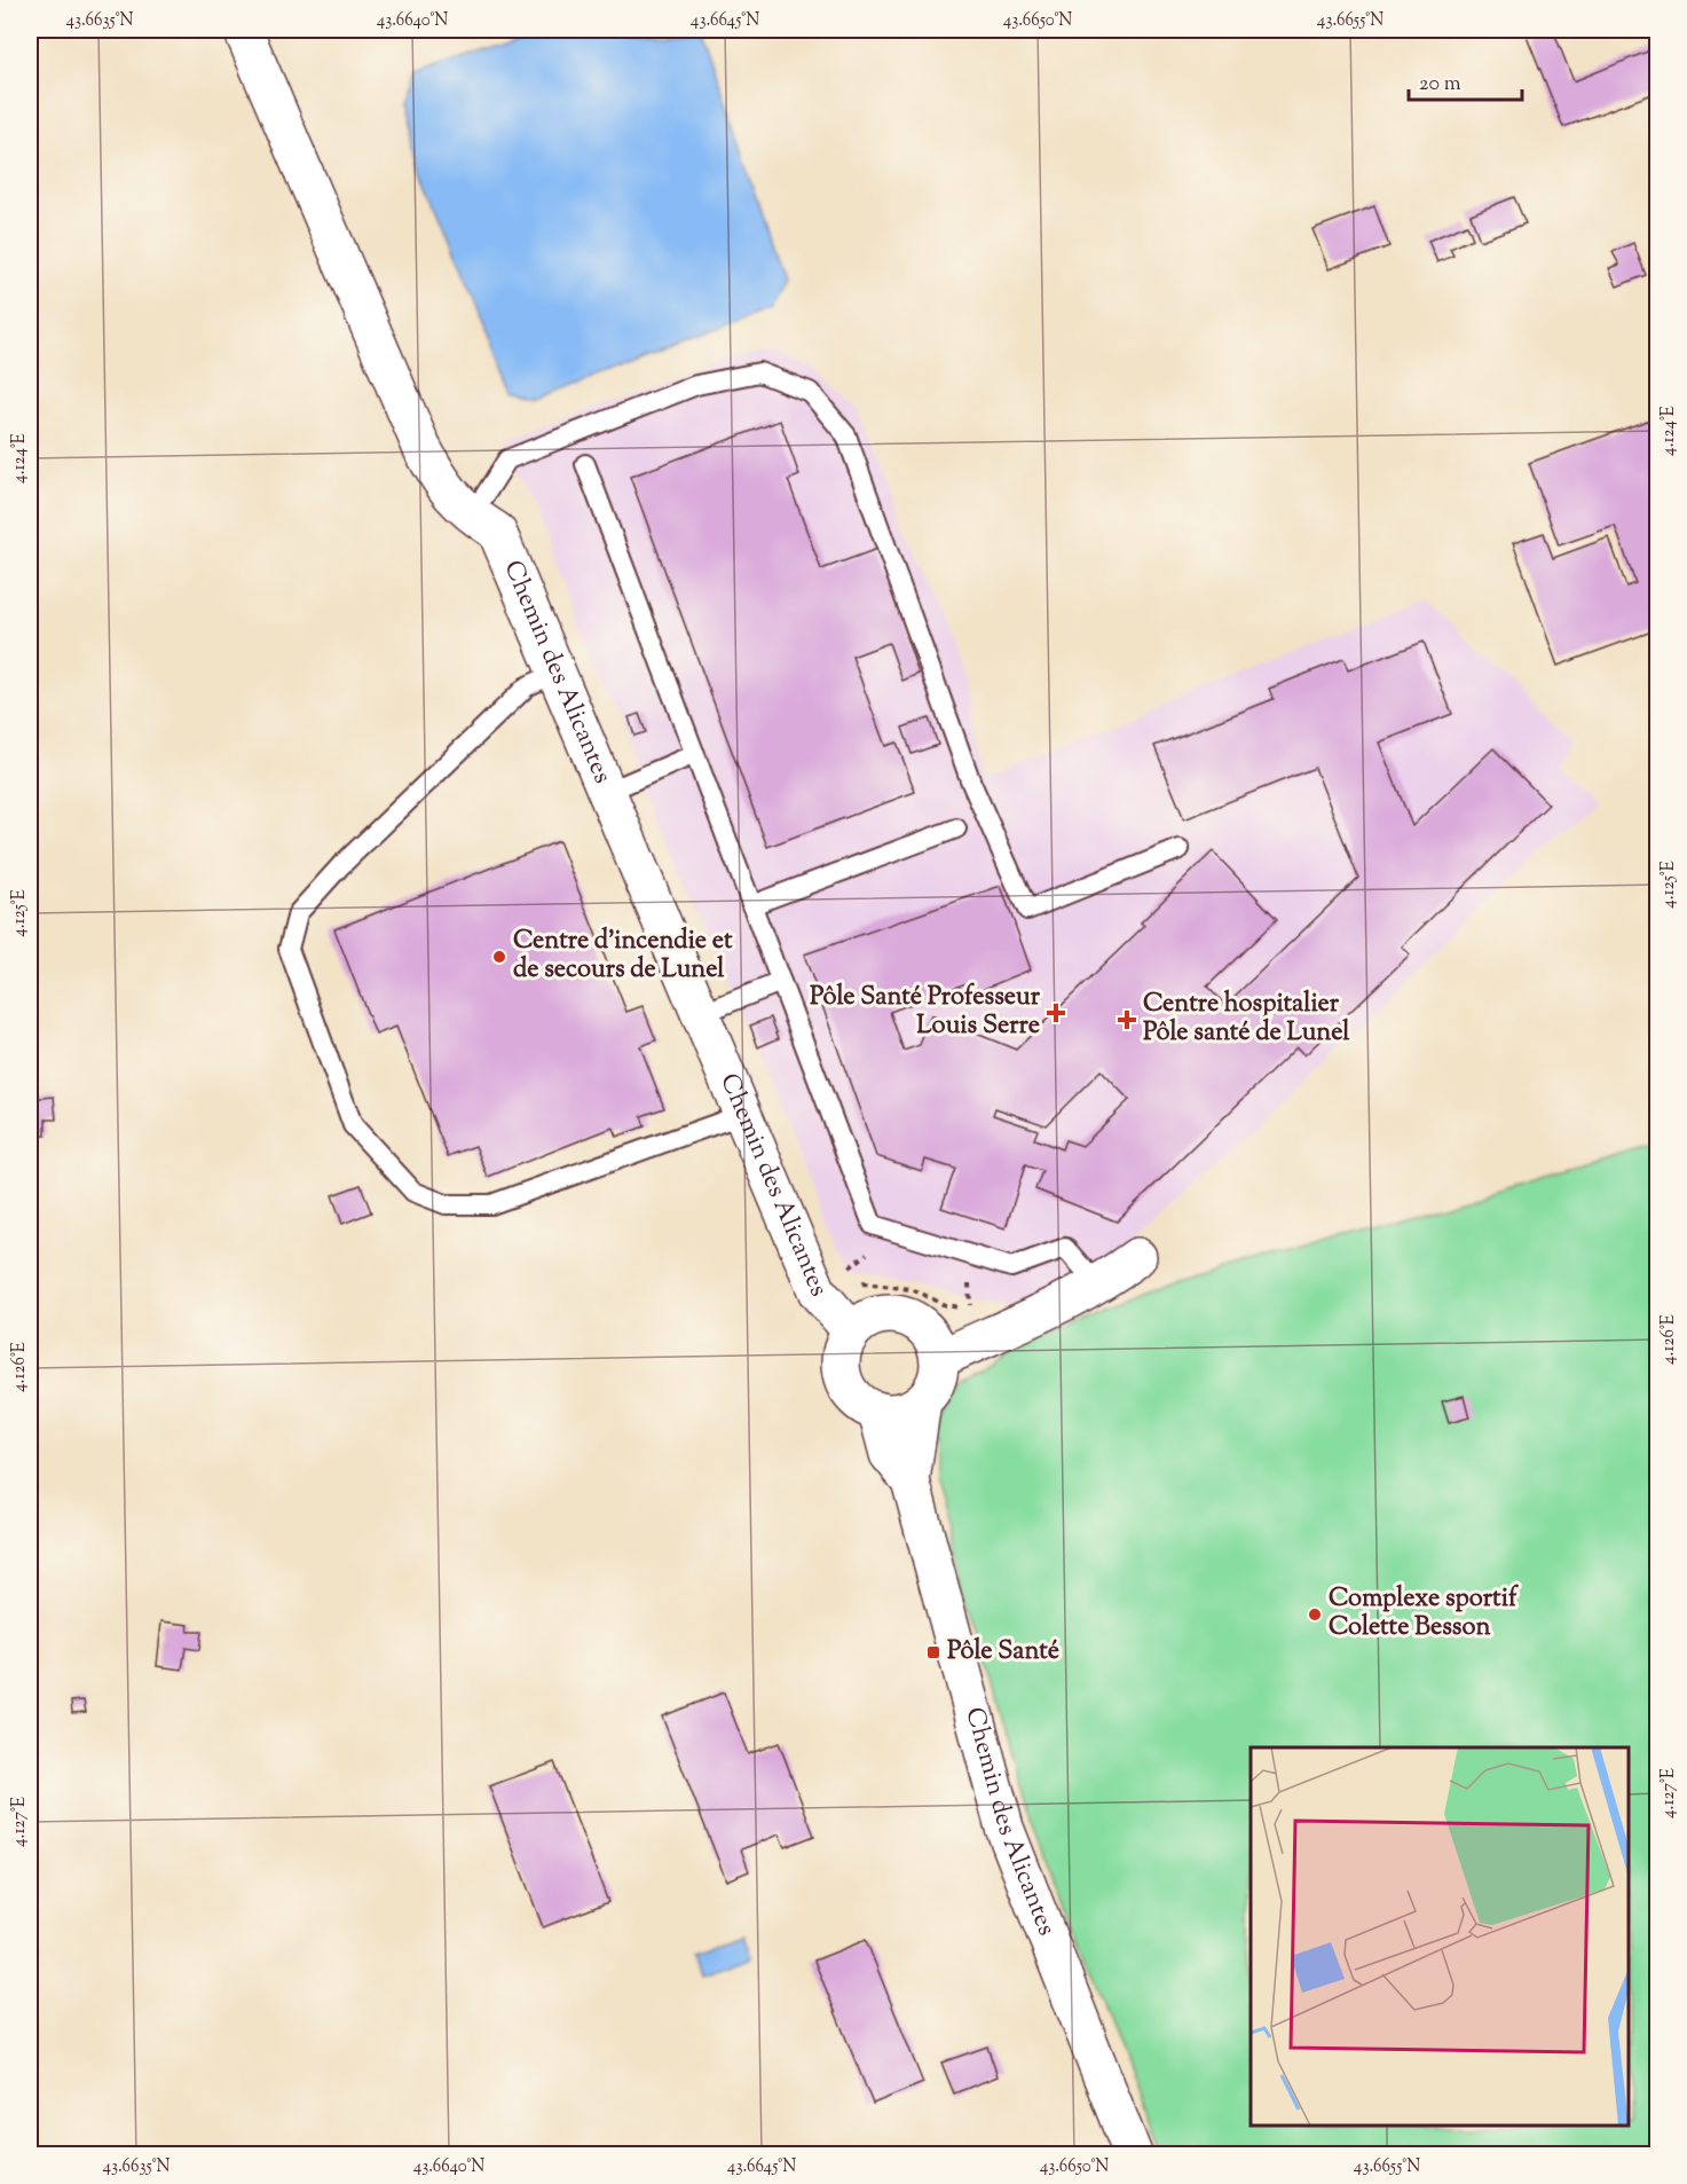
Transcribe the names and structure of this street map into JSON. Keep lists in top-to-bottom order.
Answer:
{
  "streets": {
    "street": ["Chemin des Alicantes"]
  },
  "places": {
    "other": ["Centre d'incendie et de secours de Lunel", "Complexe sportif Colette Besson"],
    "health": ["Pôle Santé Professeur Louis Serre", "Centre hospitalier Pôle santé de Lunel"],
    "transit": ["Pôle Santé"]
  },
  "scale_bar": "20 m",
  "coordinates": [
    "43.6635°N",
    "43.6640°N",
    "43.6645°N",
    "43.6650°N",
    "43.6655°N",
    "4.124°E",
    "4.125°E",
    "4.126°E",
    "4.127°E"
  ]
}
